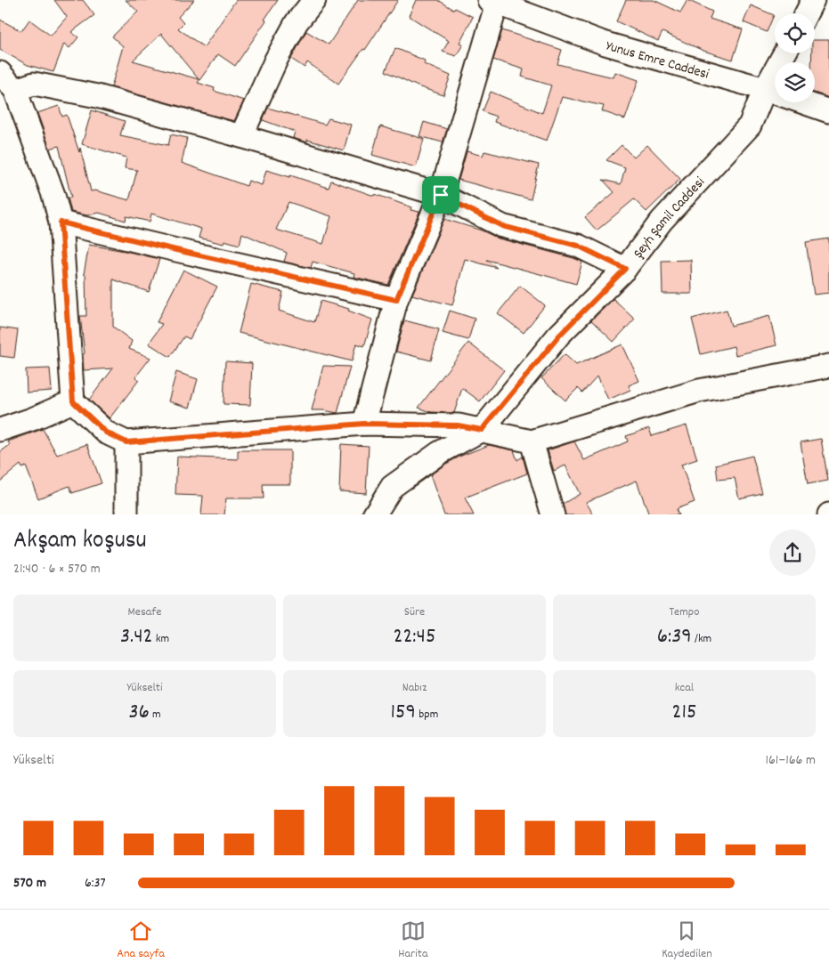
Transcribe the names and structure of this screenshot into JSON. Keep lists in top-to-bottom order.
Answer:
{
  "streets": {
    "street": ["Yunus Emre Caddesi", "Şeyh Şamil Caddesi"]
  },
  "crossings": [
    ["Yunus Emre Caddesi", "Şeyh Şamil Caddesi"]
  ],
  "page": {
    "heading": ["Akşam koşusu", "21:40 · 6 × 570 m"],
    "stats": [
      ["Mesafe", "3.42 km"],
      ["Süre", "22:45"],
      ["Tempo", "6:39 /km"],
      ["Yükselti", "36 m"],
      ["Nabız", "159 bpm"],
      ["kcal", "215"]
    ],
    "chart": ["Yükselti", "161–166 m"],
    "list": [
      {
        "name": "570 m",
        "note": "6:37"
      }
    ],
    "tabs": ["Ana sayfa", "Harita", "Kaydedilen"]
  }
}
